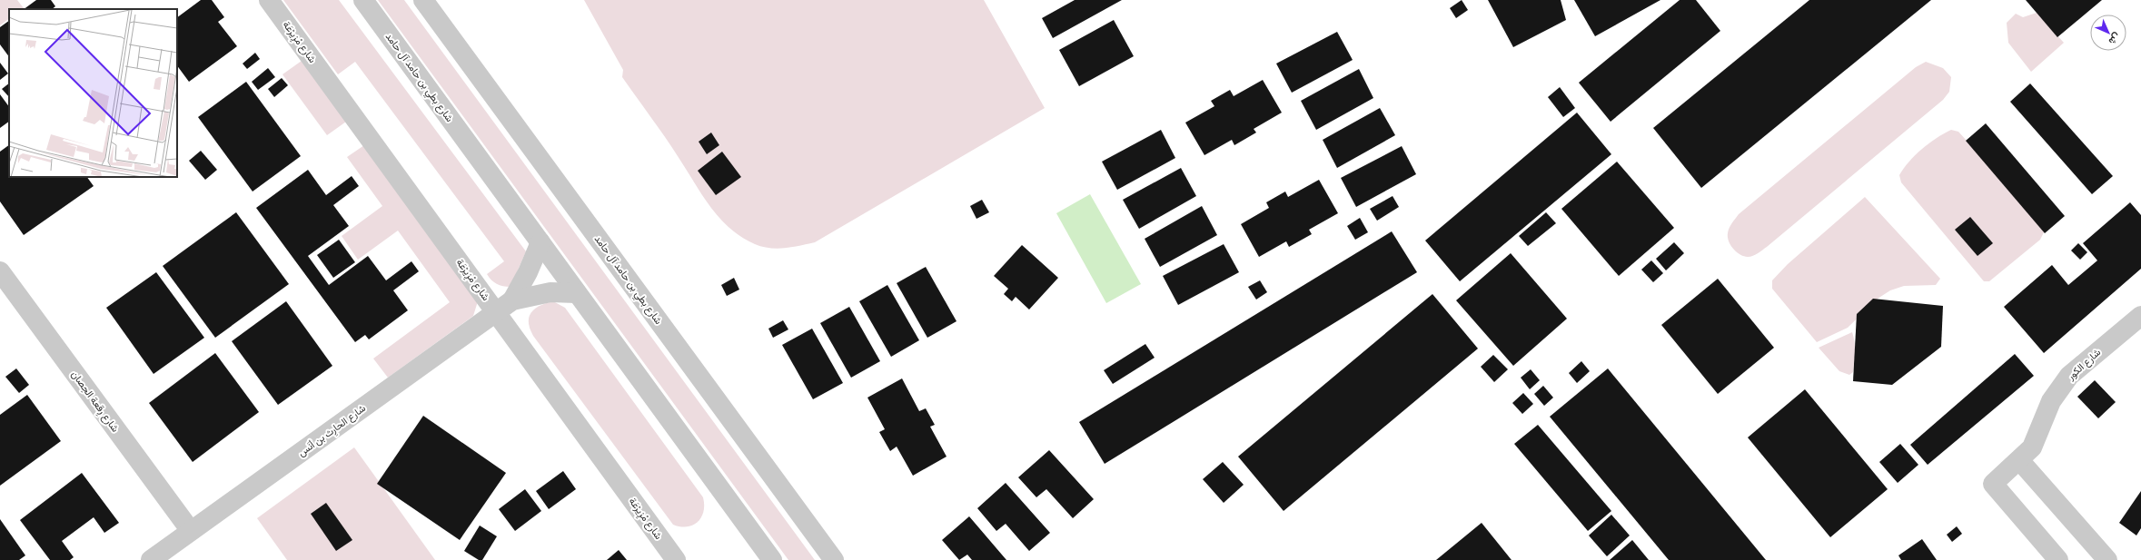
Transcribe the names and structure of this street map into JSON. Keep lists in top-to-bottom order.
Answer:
{
  "streets": {
    "street": [
      "شارع مْزِيرْعَة",
      "شارع بطي بن حامد آل حامد",
      "شارع الكور",
      "شارع رِقعة الحِصان",
      "شارع الحارِث بن أنَس"
    ]
  },
  "crossings": [
    ["شارع مْزِيرْعَة", "شارع الحارِث بن أنَس"],
    ["شارع بطي بن حامد آل حامد", "شارع الحارِث بن أنَس"],
    ["شارع رِقعة الحِصان", "شارع الحارِث بن أنَس"]
  ],
  "north": "bottom right"
}
